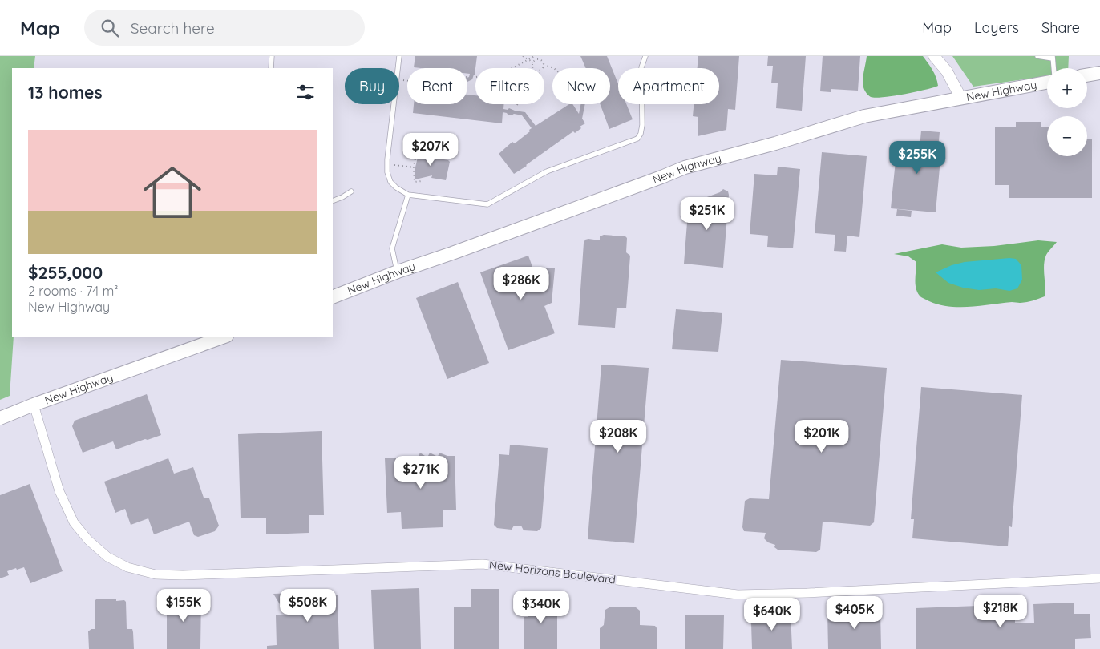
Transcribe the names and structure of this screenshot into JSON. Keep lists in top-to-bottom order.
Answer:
{
  "streets": {
    "main road": ["New Highway"],
    "street": ["New Horizons Boulevard"]
  },
  "crossings": [
    ["New Highway", "New Horizons Boulevard"]
  ],
  "page": {
    "header": "Map",
    "search": "Search here",
    "nav": ["Map", "Layers", "Share"],
    "map_buttons": ["+", "−"],
    "chip": [
      "Buy",
      "Rent",
      "Filters",
      "New",
      "Apartment"
    ],
    "heading": "13 homes",
    "list": [
      {
        "name": "$255,000",
        "note": "2 rooms · 74 m² · New Highway"
      }
    ],
    "price": [
      "$207K",
      "$255K",
      "$251K",
      "$286K",
      "$208K",
      "$201K",
      "$271K",
      "$155K",
      "$508K",
      "$340K",
      "$218K",
      "$405K",
      "$640K"
    ]
  }
}
